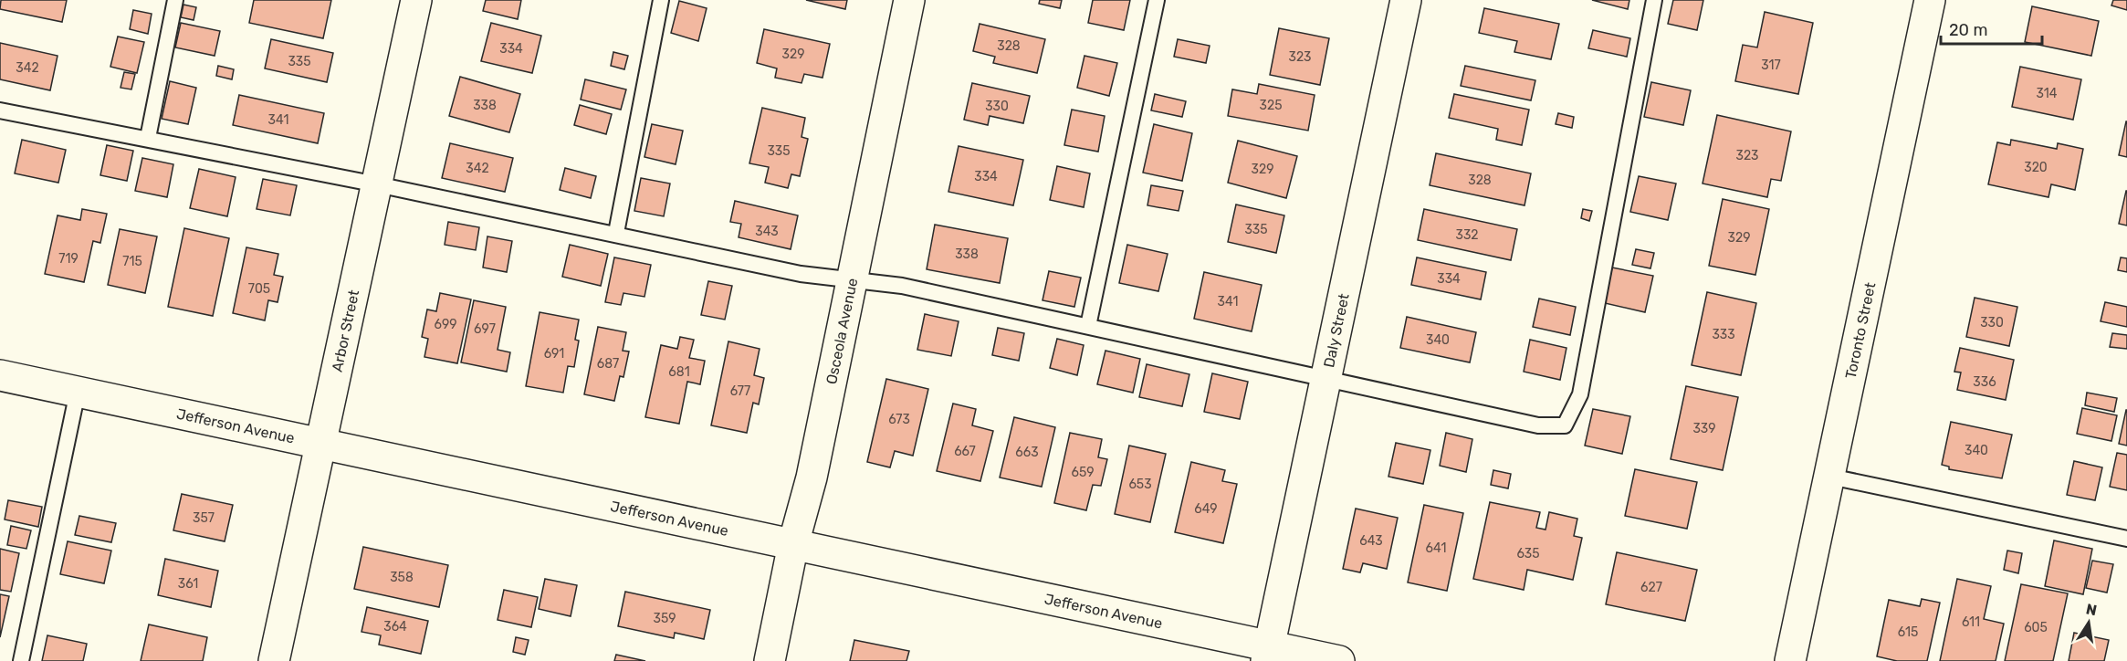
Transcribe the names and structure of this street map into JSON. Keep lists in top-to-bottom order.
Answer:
{
  "streets": {
    "street": [
      "Arbor Street",
      "Osceola Avenue",
      "Daly Street",
      "Toronto Street",
      "Jefferson Avenue"
    ]
  },
  "crossings": [
    ["Arbor Street", "Jefferson Avenue"],
    ["Osceola Avenue", "Jefferson Avenue"],
    ["Daly Street", "Jefferson Avenue"]
  ],
  "house_numbers": [
    "328",
    "334",
    "329",
    "323",
    "335",
    "317",
    "342",
    "314",
    "338",
    "325",
    "330",
    "341",
    "335",
    "323",
    "320",
    "342",
    "329",
    "334",
    "328",
    "335",
    "343",
    "332",
    "329",
    "338",
    "719",
    "715",
    "334",
    "705",
    "341",
    "330",
    "699",
    "697",
    "333",
    "340",
    "691",
    "687",
    "681",
    "336",
    "677",
    "673",
    "339",
    "340",
    "667",
    "663",
    "659",
    "653",
    "649",
    "357",
    "643",
    "641",
    "635",
    "358",
    "361",
    "627",
    "359",
    "611",
    "364",
    "605",
    "615"
  ],
  "scale_bar": "20 m",
  "north": "top"
}
